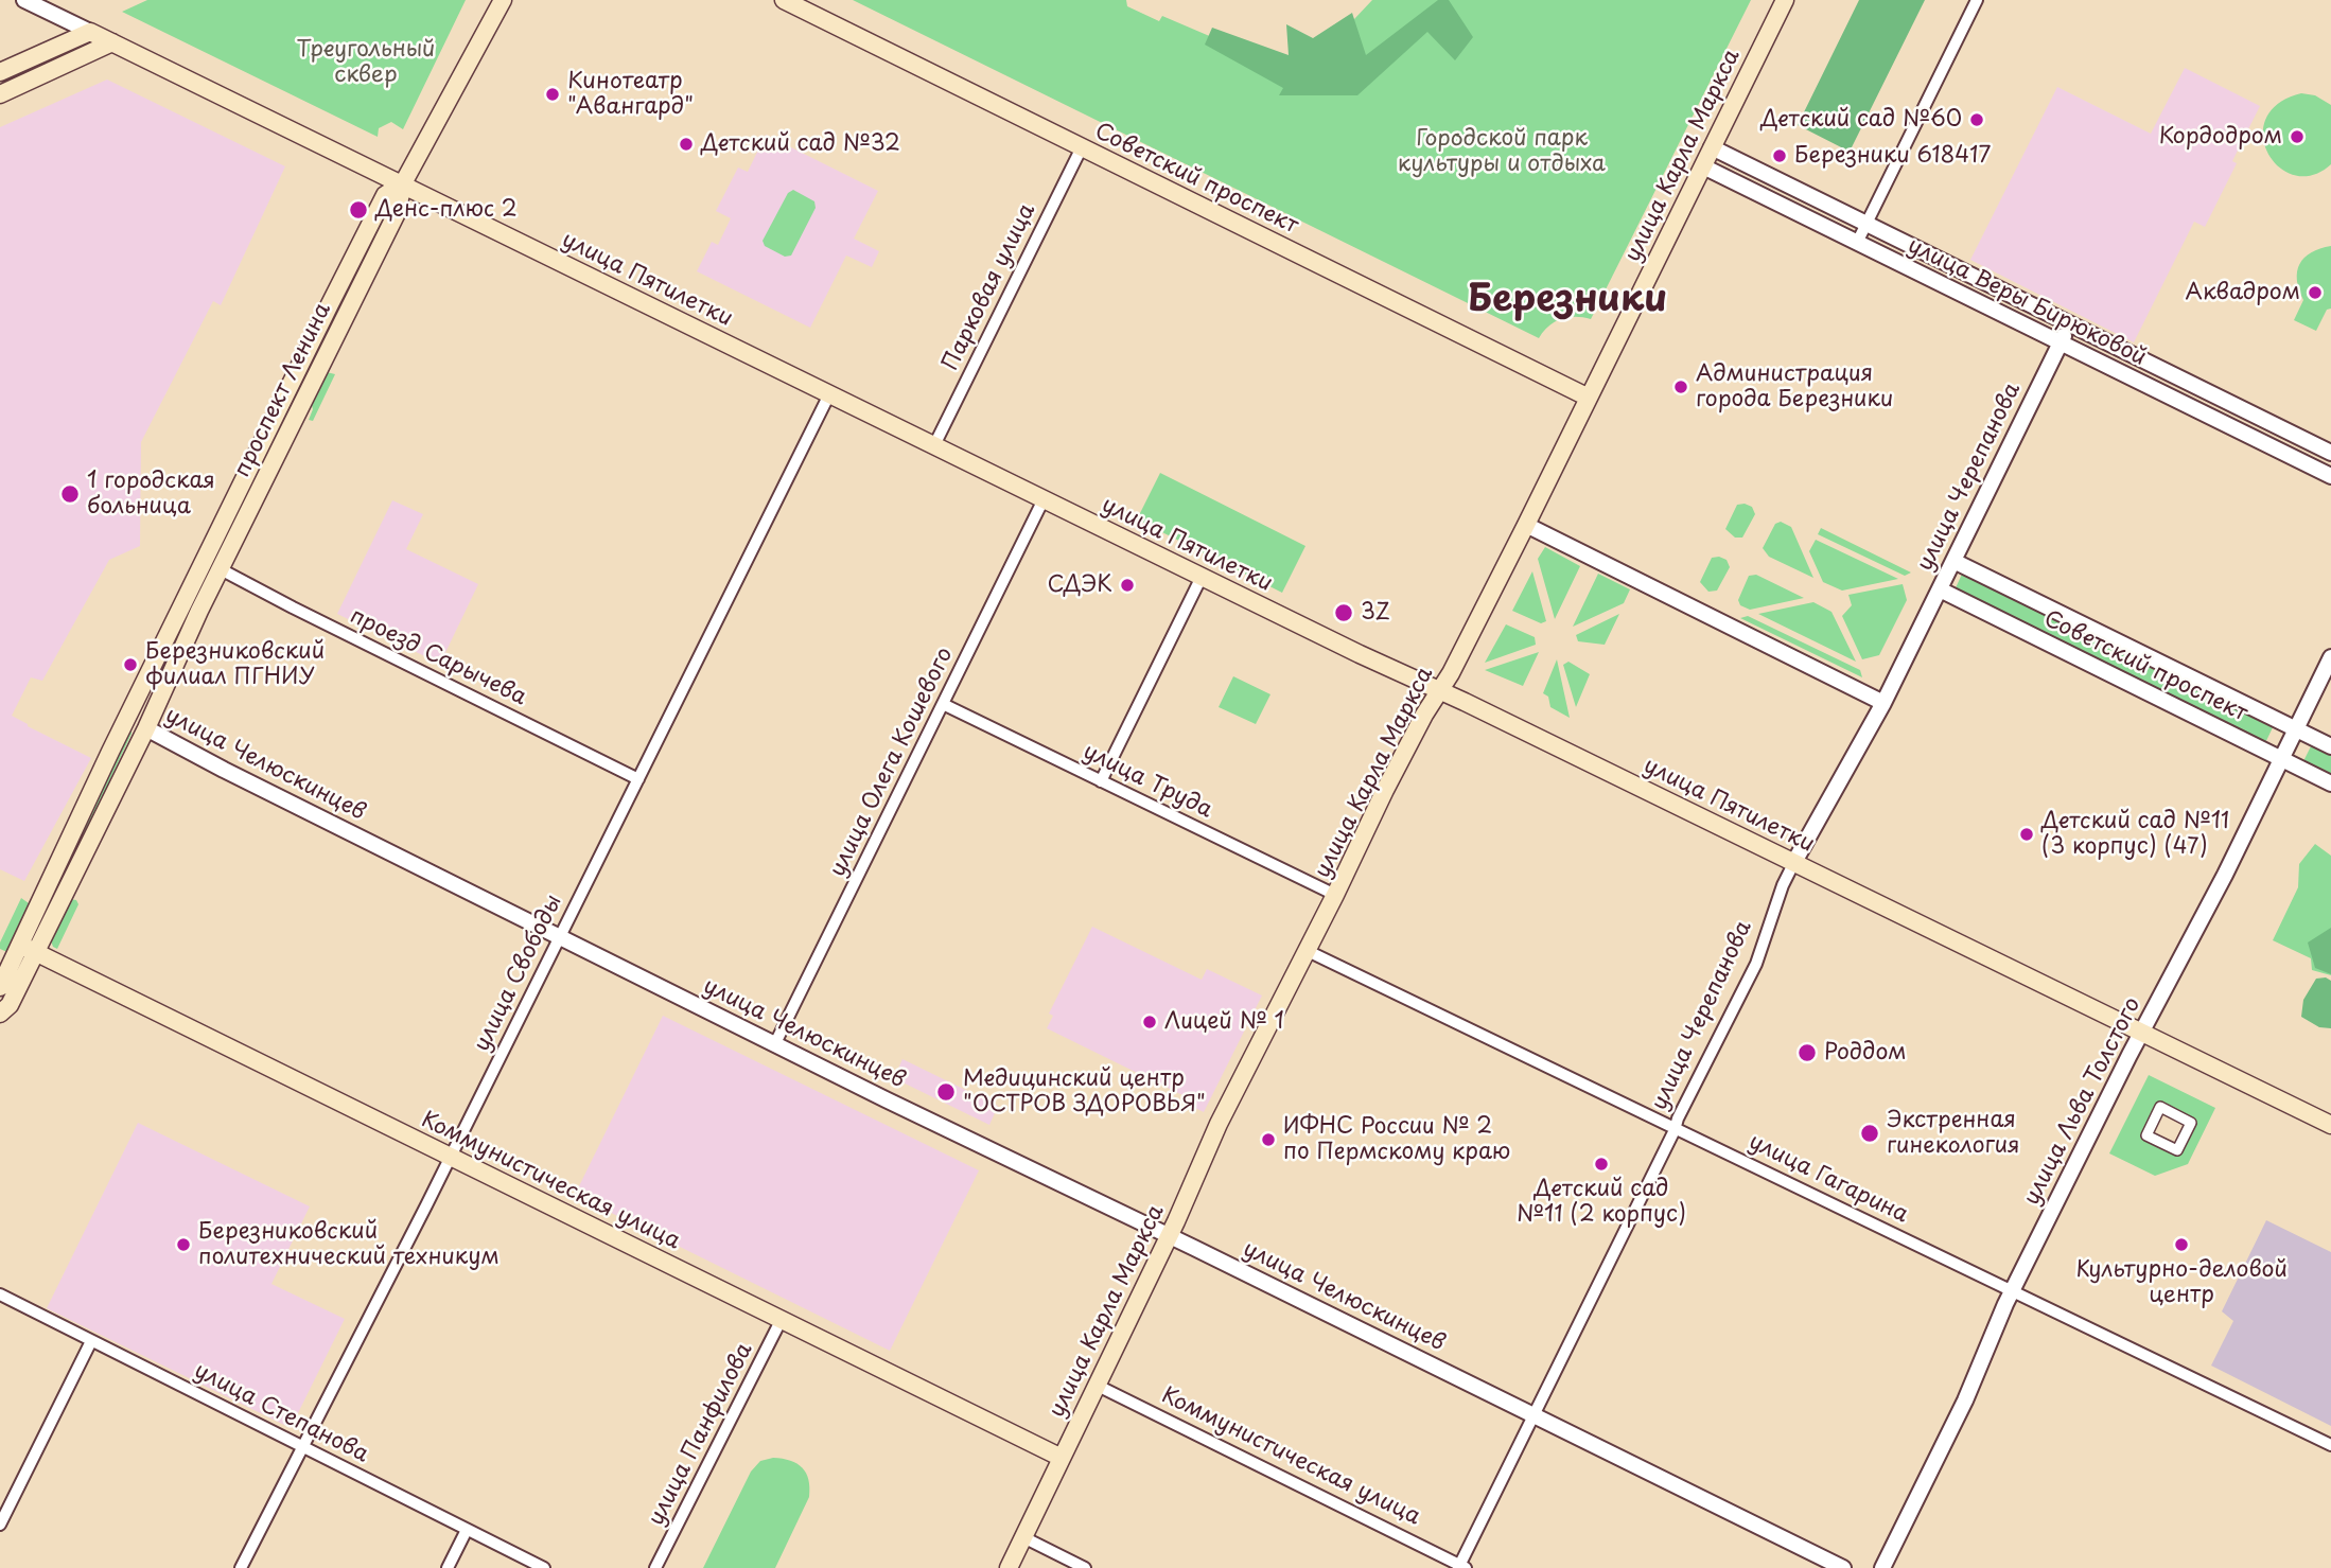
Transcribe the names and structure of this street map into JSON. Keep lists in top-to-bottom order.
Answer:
{
  "streets": {
    "main road": [
      "улица Карла Маркса",
      "Советский проспект",
      "улица Пятилетки",
      "проспект Ленина",
      "Коммунистическая улица"
    ],
    "street": [
      "Парковая улица",
      "улица Веры Бирюковой",
      "улица Черепанова",
      "проезд Сарычева",
      "улица Олега Кошевого",
      "улица Челюскинцев",
      "улица Труда",
      "улица Свободы",
      "улица Льва Толстого",
      "улица Гагарина",
      "улица Степанова",
      "улица Панфилова"
    ]
  },
  "crossings": [
    ["улица Карла Маркса", "Советский проспект"],
    ["улица Карла Маркса", "улица Пятилетки"],
    ["улица Карла Маркса", "улица Веры Бирюковой"],
    ["улица Карла Маркса", "улица Челюскинцев"],
    ["улица Карла Маркса", "улица Труда"],
    ["улица Карла Маркса", "улица Гагарина"],
    ["улица Карла Маркса", "Коммунистическая улица"],
    ["Советский проспект", "Парковая улица"],
    ["Советский проспект", "улица Черепанова"],
    ["Советский проспект", "улица Льва Толстого"],
    ["улица Пятилетки", "Парковая улица"],
    ["улица Пятилетки", "проспект Ленина"],
    ["улица Пятилетки", "улица Черепанова"],
    ["улица Пятилетки", "улица Олега Кошевого"],
    ["улица Пятилетки", "улица Свободы"],
    ["улица Пятилетки", "улица Льва Толстого"],
    ["улица Веры Бирюковой", "улица Черепанова"],
    ["проспект Ленина", "проезд Сарычева"],
    ["проспект Ленина", "улица Челюскинцев"],
    ["проспект Ленина", "Коммунистическая улица"],
    ["улица Черепанова", "улица Челюскинцев"],
    ["улица Черепанова", "улица Гагарина"],
    ["улица Черепанова", "Коммунистическая улица"],
    ["проезд Сарычева", "улица Свободы"],
    ["улица Олега Кошевого", "улица Челюскинцев"],
    ["улица Олега Кошевого", "улица Труда"],
    ["улица Челюскинцев", "улица Свободы"],
    ["улица Свободы", "Коммунистическая улица"],
    ["улица Свободы", "улица Степанова"],
    ["улица Льва Толстого", "улица Гагарина"],
    ["Коммунистическая улица", "улица Панфилова"]
  ],
  "districts": ["Березники"],
  "parks": ["Треугольный сквер", "Городской парк культуры и отдыха"],
  "places": [
    "Кинотеатр \"Авангард\"",
    "Детский сад №60",
    "Кордодром",
    "Детский сад №32",
    "Березники 618417",
    "Денс-плюс 2",
    "Аквадром",
    "Администрация города Березники",
    "1 городская больница",
    "СДЭК",
    "3Z",
    "Березниковский филиал ПГНИУ",
    "Детский сад №11 (3 корпус) (47)",
    "Лицей № 1",
    "Роддом",
    "Медицинский центр \"ОСТРОВ ЗДОРОВЬЯ\"",
    "Экстренная гинекология",
    "ИФНС России № 2 по Пермскому краю",
    "Детский сад №11 (2 корпус)",
    "Березниковский политехнический техникум",
    "Культурно-деловой центр"
  ]
}
